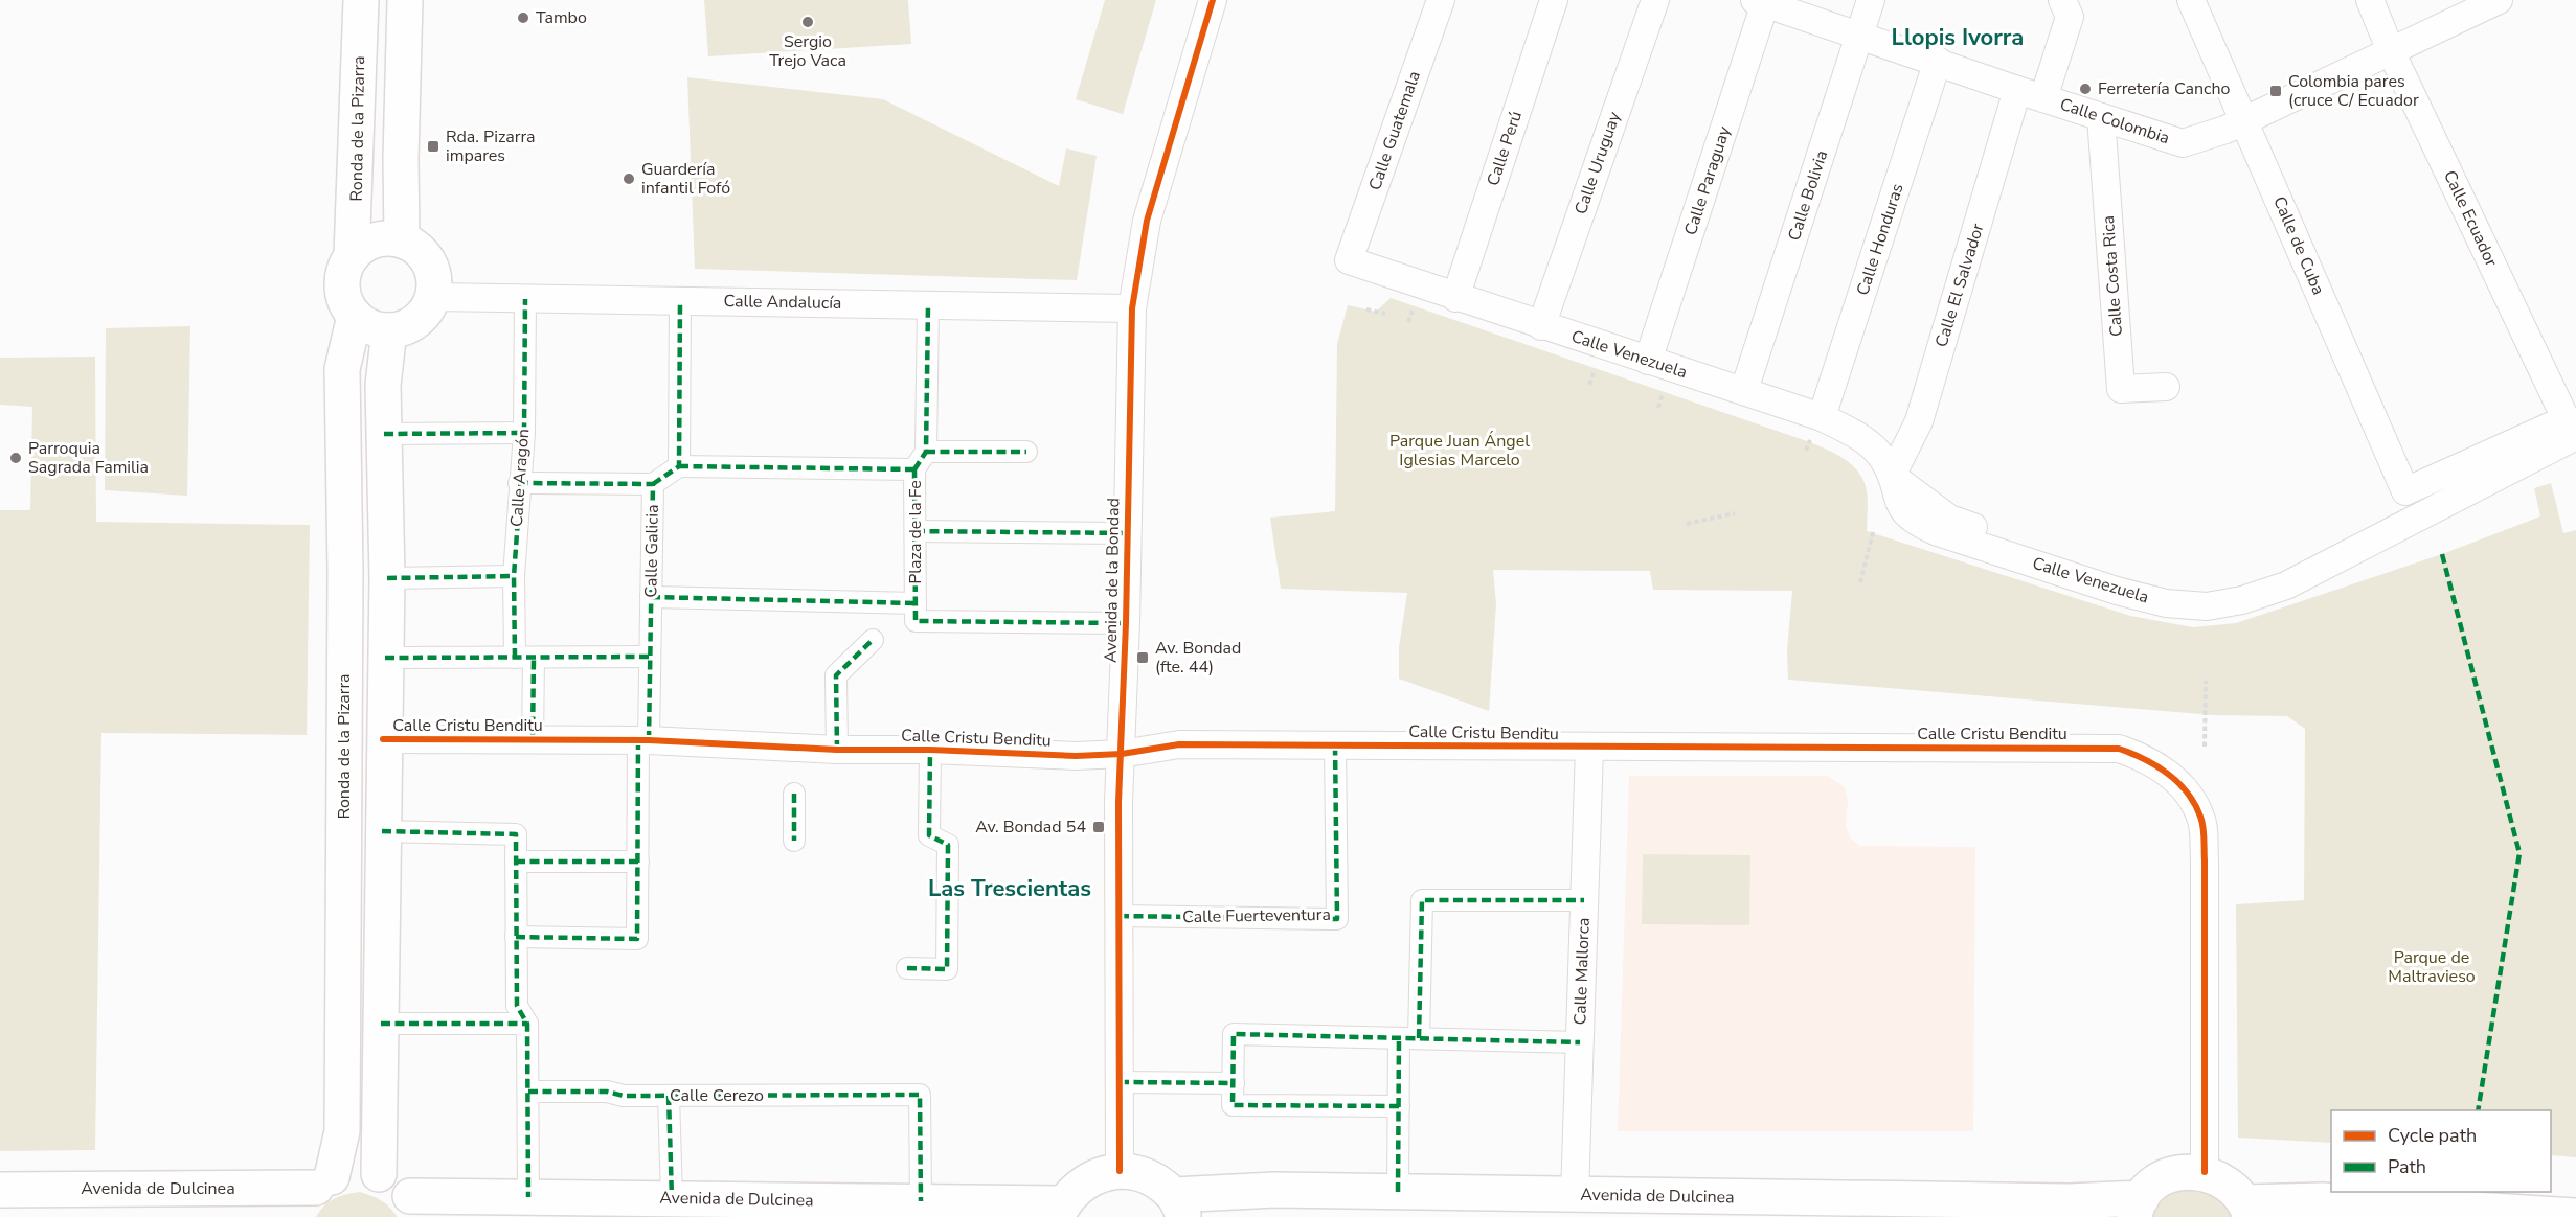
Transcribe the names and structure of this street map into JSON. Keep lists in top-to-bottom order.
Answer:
{
  "streets": {
    "main road": ["Ronda de la Pizarra", "Avenida de Dulcinea"],
    "street": [
      "Calle Colombia",
      "Calle Guatemala",
      "Calle Perú",
      "Calle Uruguay",
      "Calle Paraguay",
      "Calle Bolivia",
      "Calle Ecuador",
      "Calle Honduras",
      "Calle de Cuba",
      "Calle Costa Rica",
      "Calle El Salvador",
      "Calle Andalucía",
      "Calle Venezuela",
      "Calle Aragón",
      "Plaza de la Fe",
      "Calle Galicia",
      "Avenida de la Bondad",
      "Calle Cristu Benditu",
      "Calle Fuerteventura",
      "Calle Mallorca",
      "Calle Cerezo"
    ]
  },
  "crossings": [
    ["Calle Colombia", "Calle Paraguay"],
    ["Calle Colombia", "Calle Bolivia"],
    ["Calle Colombia", "Calle Ecuador"],
    ["Calle Colombia", "Calle Honduras"],
    ["Calle Colombia", "Calle de Cuba"],
    ["Calle Colombia", "Calle Costa Rica"],
    ["Calle Colombia", "Calle El Salvador"],
    ["Ronda de la Pizarra", "Calle Andalucía"],
    ["Ronda de la Pizarra", "Avenida de Dulcinea"],
    ["Calle Guatemala", "Calle Venezuela"],
    ["Calle Perú", "Calle Venezuela"],
    ["Calle Uruguay", "Calle Venezuela"],
    ["Calle Paraguay", "Calle Venezuela"],
    ["Calle Bolivia", "Calle Venezuela"],
    ["Calle Ecuador", "Calle de Cuba"],
    ["Calle Ecuador", "Calle Venezuela"],
    ["Calle Honduras", "Calle Venezuela"],
    ["Calle de Cuba", "Calle Venezuela"],
    ["Calle El Salvador", "Calle Venezuela"],
    ["Calle Andalucía", "Calle Aragón"],
    ["Calle Andalucía", "Avenida de la Bondad"],
    ["Calle Aragón", "Calle Cristu Benditu"],
    ["Plaza de la Fe", "Calle Galicia"],
    ["Calle Galicia", "Calle Cristu Benditu"],
    ["Avenida de la Bondad", "Calle Cristu Benditu"],
    ["Avenida de la Bondad", "Calle Fuerteventura"],
    ["Calle Cristu Benditu", "Calle Fuerteventura"],
    ["Calle Cristu Benditu", "Calle Mallorca"],
    ["Calle Mallorca", "Avenida de Dulcinea"],
    ["Calle Cerezo", "Avenida de Dulcinea"]
  ],
  "districts": ["Llopis Ivorra", "Las Trescientas"],
  "parks": ["Parque Juan Ángel Iglesias Marcelo", "Parque de Maltravieso"],
  "places": {
    "other": [
      "Tambo",
      "Sergio Trejo Vaca",
      "Ferretería Cancho",
      "Guardería infantil Fofó",
      "Parroquia Sagrada Familia"
    ],
    "transit": [
      "Colombia pares (cruce C/ Ecuador",
      "Rda. Pizarra impares",
      "Av. Bondad (fte. 44)",
      "Av. Bondad 54"
    ]
  },
  "legend": ["Cycle path", "Path"]
}
